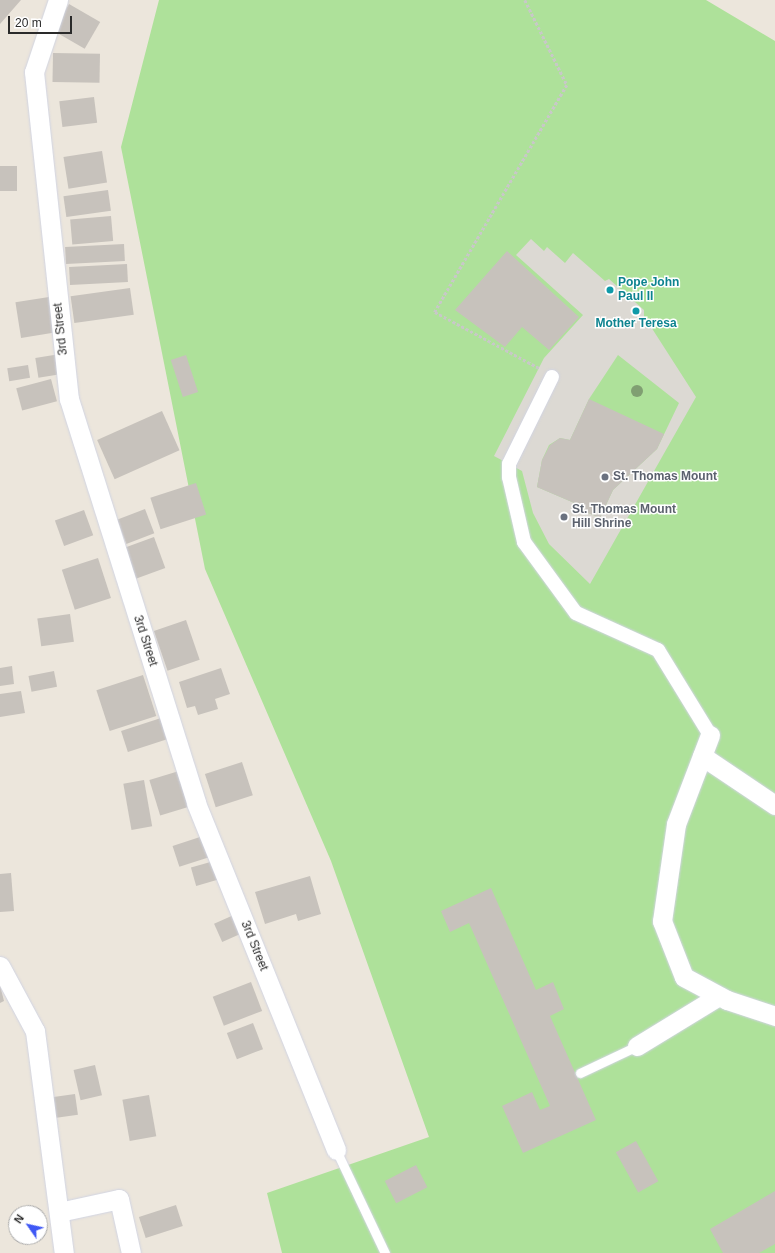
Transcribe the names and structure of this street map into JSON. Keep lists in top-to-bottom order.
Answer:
{
  "streets": {
    "street": ["3rd Street"]
  },
  "places": [
    "Pope John Paul II",
    "Mother Teresa",
    "St. Thomas Mount",
    "St. Thomas Mount Hill Shrine"
  ],
  "scale_bar": "20 m",
  "north": "top left"
}
